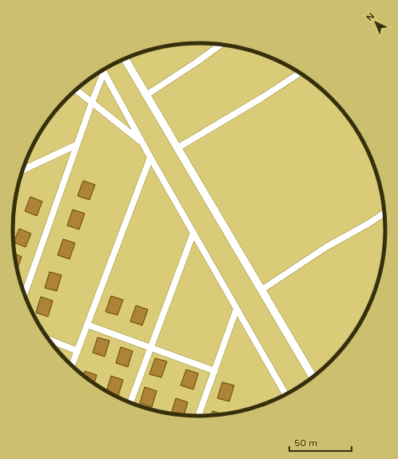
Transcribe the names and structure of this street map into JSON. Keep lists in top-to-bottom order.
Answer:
{
  "scale_bar": "50 m",
  "north": "top left"
}
